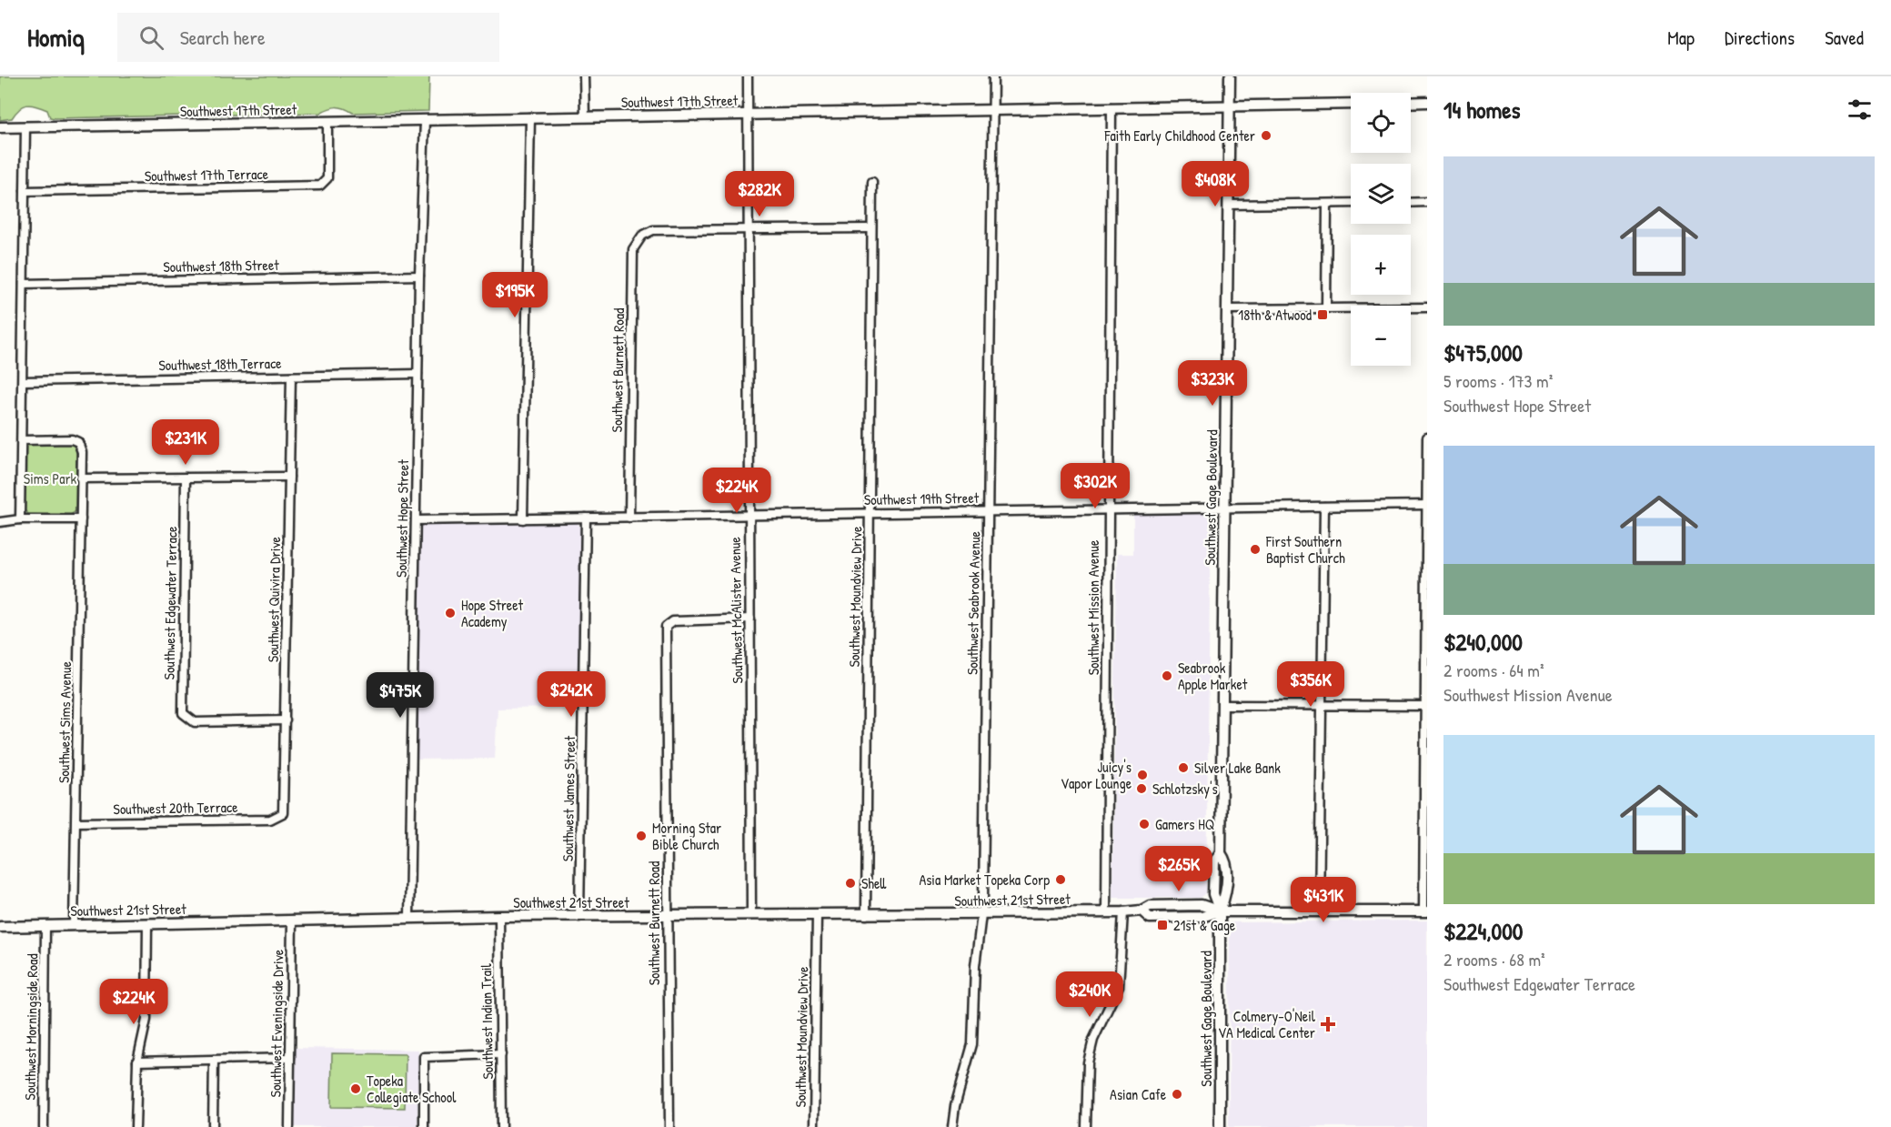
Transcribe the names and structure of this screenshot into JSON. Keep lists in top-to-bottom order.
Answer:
{
  "streets": {
    "main road": ["Southwest 17th Street", "Southwest Gage Boulevard", "Southwest 21st Street"],
    "street": [
      "Southwest 17th Terrace",
      "Southwest 18th Street",
      "Southwest 18th Terrace",
      "Southwest Burnett Road",
      "Southwest 19th Street",
      "Southwest Hope Street",
      "Southwest Moundview Drive",
      "Southwest Quivira Drive",
      "Southwest Edgewater Terrace",
      "Southwest Seabrook Avenue",
      "Southwest Mission Avenue",
      "Southwest McAlister Avenue",
      "Southwest Sims Avenue",
      "Southwest James Street",
      "Southwest 20th Terrace",
      "Southwest Indian Trail",
      "Southwest Eveningside Drive",
      "Southwest Morningside Road"
    ]
  },
  "crossings": [
    ["Southwest 17th Street", "Southwest 17th Terrace"],
    ["Southwest 17th Street", "Southwest Gage Boulevard"],
    ["Southwest 17th Street", "Southwest Hope Street"],
    ["Southwest 17th Street", "Southwest Seabrook Avenue"],
    ["Southwest 17th Street", "Southwest Mission Avenue"],
    ["Southwest 17th Street", "Southwest McAlister Avenue"],
    ["Southwest 18th Street", "Southwest Hope Street"],
    ["Southwest 18th Terrace", "Southwest Hope Street"],
    ["Southwest 18th Terrace", "Southwest Quivira Drive"],
    ["Southwest Burnett Road", "Southwest 19th Street"],
    ["Southwest Burnett Road", "Southwest McAlister Avenue"],
    ["Southwest Burnett Road", "Southwest 21st Street"],
    ["Southwest Gage Boulevard", "Southwest 19th Street"],
    ["Southwest Gage Boulevard", "Southwest 21st Street"],
    ["Southwest 19th Street", "Southwest Hope Street"],
    ["Southwest 19th Street", "Southwest Moundview Drive"],
    ["Southwest 19th Street", "Southwest Seabrook Avenue"],
    ["Southwest 19th Street", "Southwest Mission Avenue"],
    ["Southwest 19th Street", "Southwest McAlister Avenue"],
    ["Southwest 19th Street", "Southwest James Street"],
    ["Southwest Hope Street", "Southwest 21st Street"],
    ["Southwest Moundview Drive", "Southwest 21st Street"],
    ["Southwest Quivira Drive", "Southwest Edgewater Terrace"],
    ["Southwest Quivira Drive", "Southwest 20th Terrace"],
    ["Southwest Seabrook Avenue", "Southwest 21st Street"],
    ["Southwest Mission Avenue", "Southwest 21st Street"],
    ["Southwest McAlister Avenue", "Southwest 21st Street"],
    ["Southwest Sims Avenue", "Southwest 20th Terrace"],
    ["Southwest Sims Avenue", "Southwest 21st Street"],
    ["Southwest James Street", "Southwest 21st Street"],
    ["Southwest 21st Street", "Southwest Indian Trail"],
    ["Southwest 21st Street", "Southwest Eveningside Drive"],
    ["Southwest 21st Street", "Southwest Morningside Road"]
  ],
  "parks": ["Sims Park"],
  "places": {
    "other": [
      "Faith Early Childhood Center",
      "First Southern Baptist Church",
      "Hope Street Academy",
      "Seabrook Apple Market",
      "Silver Lake Bank",
      "Juicy's Vapor Lounge",
      "Schlotzsky's",
      "Gamers HQ",
      "Morning Star Bible Church",
      "Asia Market Topeka Corp",
      "Shell",
      "Topeka Collegiate School",
      "Asian Cafe"
    ],
    "transit": ["18th & Atwood", "21st & Gage"],
    "health": ["Colmery-O'Neil VA Medical Center"]
  },
  "page": {
    "header": "Homiq",
    "search": "Search here",
    "nav": ["Map", "Directions", "Saved"],
    "heading": "14 homes",
    "map_buttons": ["+", "−"],
    "list": [
      {
        "name": "$475,000",
        "note": "5 rooms · 173 m² · Southwest Hope Street"
      },
      {
        "name": "$240,000",
        "note": "2 rooms · 64 m² · Southwest Mission Avenue"
      },
      {
        "name": "$224,000",
        "note": "2 rooms · 68 m² · Southwest Edgewater Terrace"
      }
    ],
    "price": [
      "$408K",
      "$282K",
      "$195K",
      "$323K",
      "$231K",
      "$302K",
      "$224K",
      "$356K",
      "$242K",
      "$475K",
      "$265K",
      "$431K",
      "$240K",
      "$224K"
    ]
  }
}
